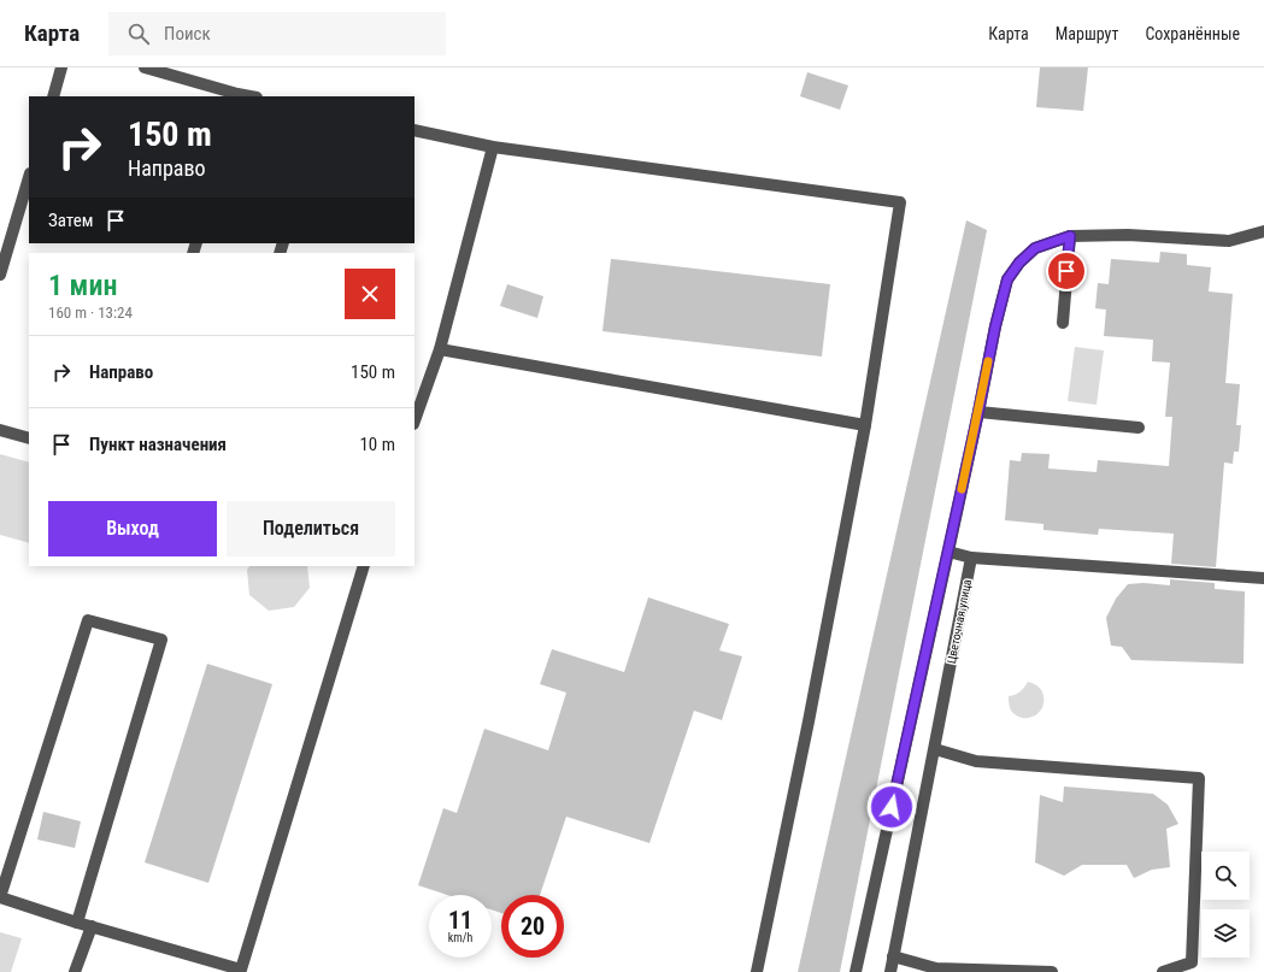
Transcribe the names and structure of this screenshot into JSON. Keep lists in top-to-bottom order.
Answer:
{
  "streets": {
    "street": ["Цветочная улица"]
  },
  "page": {
    "header": "Карта",
    "search": "Поиск",
    "nav": ["Карта", "Маршрут", "Сохранённые"],
    "turn": ["150 m", "Направо"],
    "then": "Затем",
    "heading": ["1 мин", "160 m · 13:24"],
    "list": [
      {
        "name": "Направо",
        "value": "150 m"
      },
      {
        "name": "Пункт назначения",
        "value": "10 m"
      }
    ],
    "buttons": ["Выход", "Поделиться"],
    "speed": "11 km/h",
    "limit": "20"
  }
}
